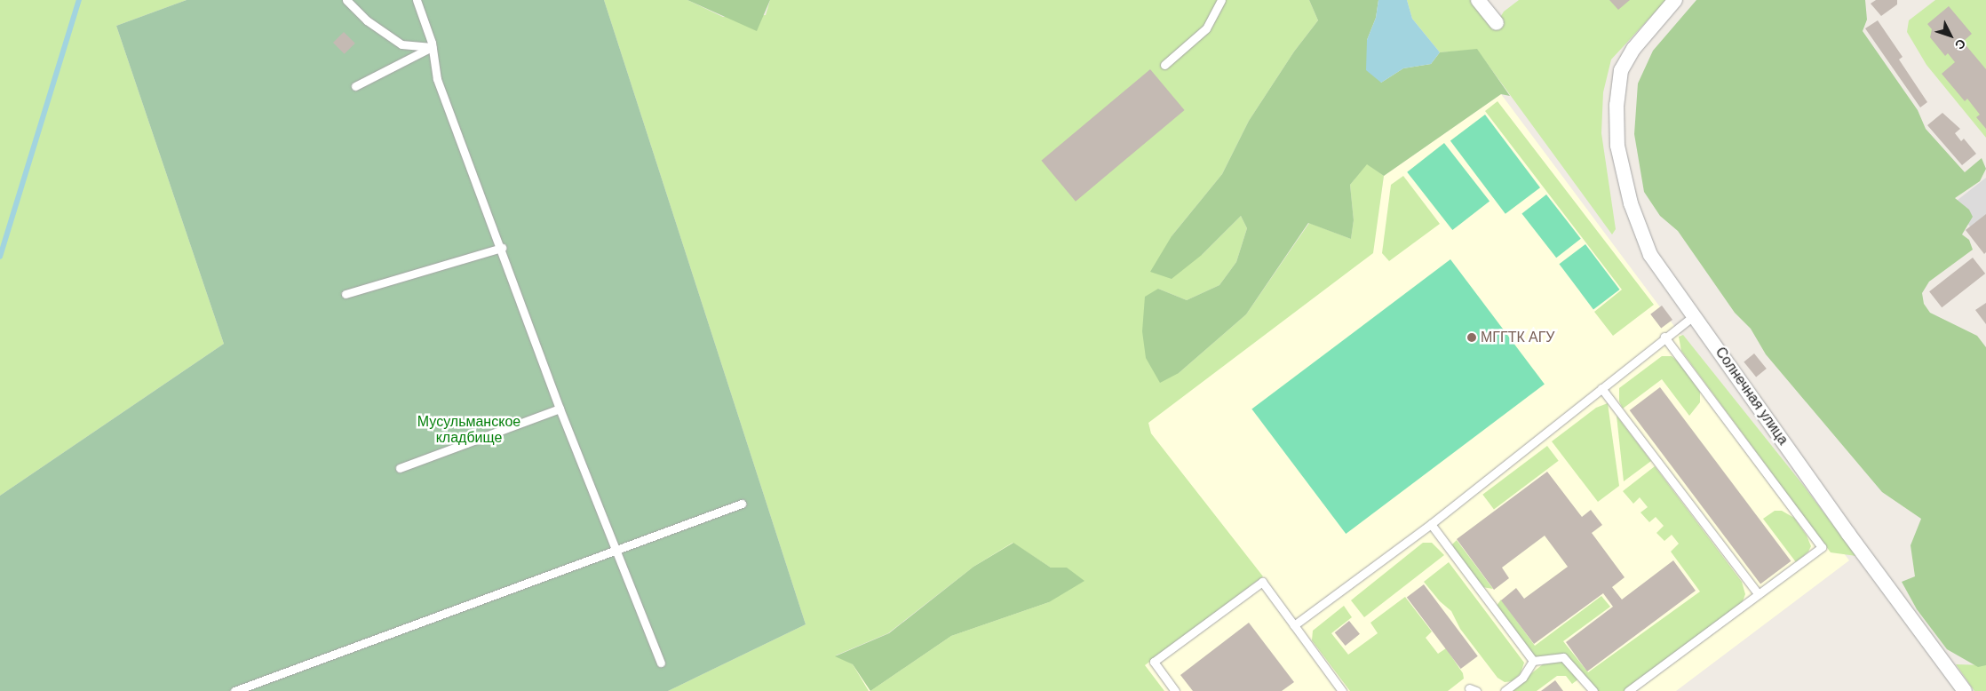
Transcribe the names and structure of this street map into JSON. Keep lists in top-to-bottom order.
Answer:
{
  "streets": {
    "street": ["Солнечная улица"]
  },
  "parks": ["Мусульманское кладбище"],
  "places": ["МГГТК АГУ"],
  "north": "bottom right"
}
